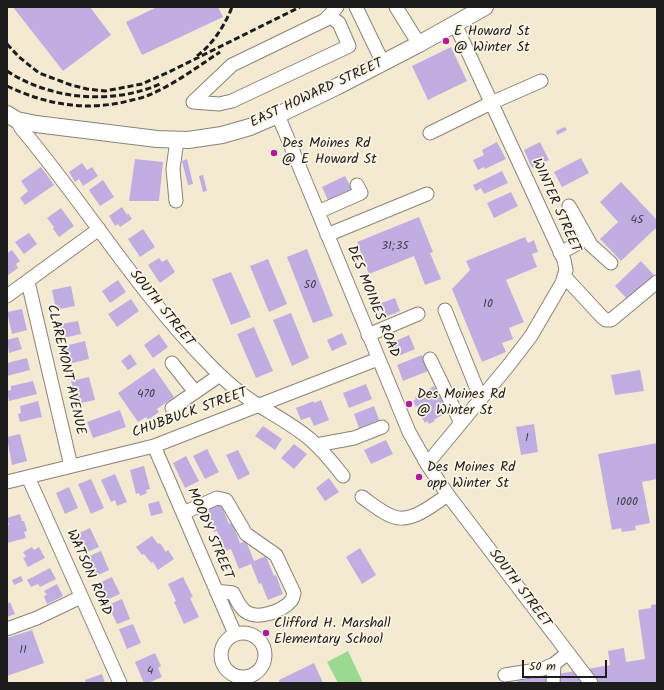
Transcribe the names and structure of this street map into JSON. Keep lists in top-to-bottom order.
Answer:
{
  "streets": {
    "main road": ["EAST HOWARD STREET"],
    "street": [
      "WINTER STREET",
      "DES MOINES ROAD",
      "SOUTH STREET",
      "CLAREMONT AVENUE",
      "CHUBBUCK STREET",
      "MOODY STREET",
      "WATSON ROAD"
    ]
  },
  "crossings": [
    ["EAST HOWARD STREET", "WINTER STREET"],
    ["EAST HOWARD STREET", "DES MOINES ROAD"],
    ["EAST HOWARD STREET", "SOUTH STREET"],
    ["WINTER STREET", "DES MOINES ROAD"],
    ["DES MOINES ROAD", "SOUTH STREET"],
    ["DES MOINES ROAD", "CHUBBUCK STREET"],
    ["SOUTH STREET", "CHUBBUCK STREET"],
    ["CLAREMONT AVENUE", "CHUBBUCK STREET"],
    ["CHUBBUCK STREET", "MOODY STREET"],
    ["CHUBBUCK STREET", "WATSON ROAD"]
  ],
  "places": [
    "E Howard St @ Winter St",
    "Des Moines Rd @ E Howard St",
    "Des Moines Rd @ Winter St",
    "Des Moines Rd opp Winter St",
    "Clifford H. Marshall Elementary School"
  ],
  "house_numbers": [
    "45",
    "31;35",
    "50",
    "10",
    "470",
    "1",
    "1000",
    "11",
    "4"
  ],
  "scale_bar": "50 m"
}
